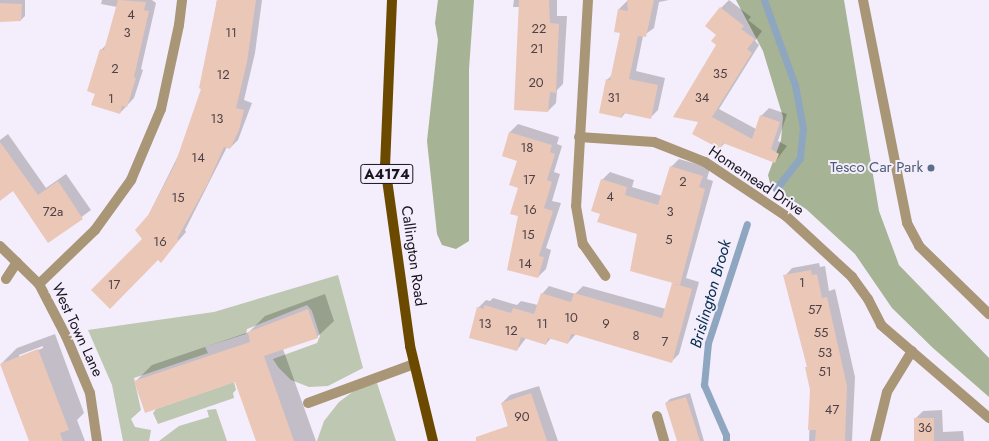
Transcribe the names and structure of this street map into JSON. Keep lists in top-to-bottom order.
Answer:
{
  "streets": {
    "main road": ["A4174", "Callington Road"],
    "street": ["Homemead Drive", "West Town Lane"]
  },
  "water": ["Brislington Brook"],
  "places": ["Tesco Car Park"],
  "house_numbers": [
    "4",
    "22",
    "3",
    "11",
    "21",
    "2",
    "35",
    "12",
    "20",
    "31",
    "34",
    "1",
    "13",
    "18",
    "14",
    "17",
    "2",
    "4",
    "15",
    "16",
    "72a",
    "3",
    "15",
    "5",
    "16",
    "14",
    "1",
    "17",
    "57",
    "10",
    "13",
    "11",
    "9",
    "12",
    "55",
    "8",
    "7",
    "53",
    "51",
    "47",
    "90",
    "36"
  ]
}
